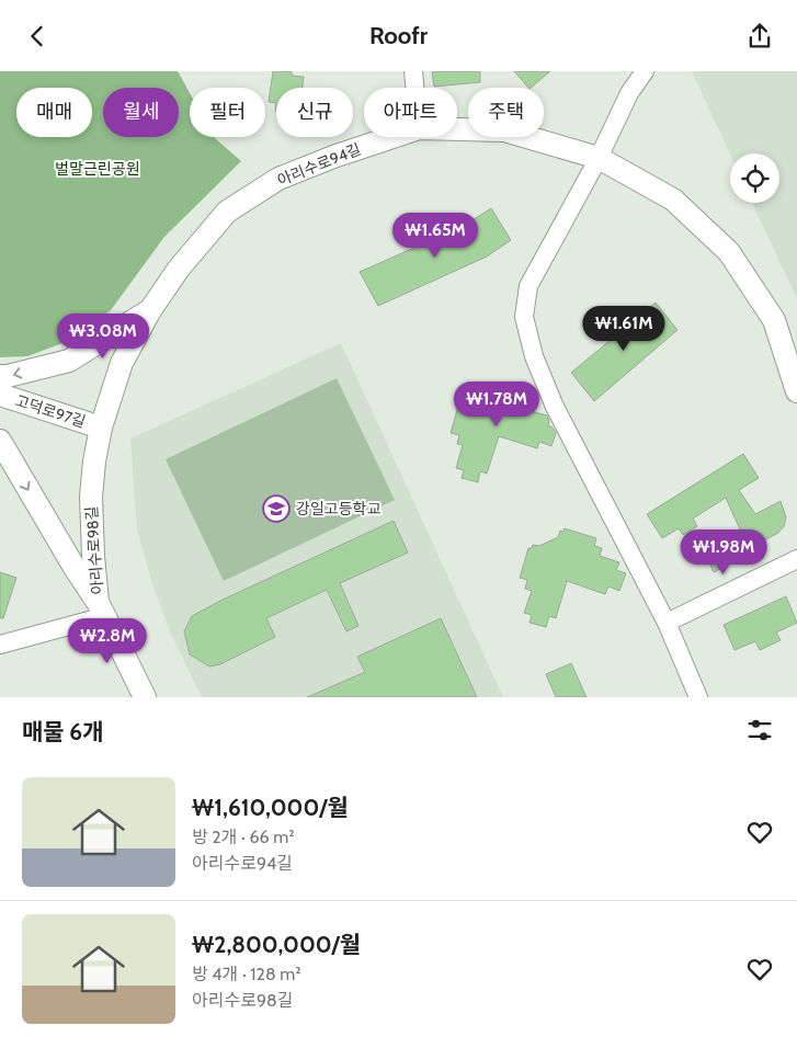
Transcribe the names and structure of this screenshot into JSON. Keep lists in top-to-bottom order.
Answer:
{
  "streets": {
    "street": ["아리수로94길", "고덕로97길", "아리수로98길"]
  },
  "crossings": [
    ["아리수로94길", "고덕로97길"],
    ["아리수로94길", "아리수로98길"],
    ["고덕로97길", "아리수로98길"]
  ],
  "parks": ["벌말근린공원"],
  "places": {
    "school or university": ["강일고등학교"]
  },
  "page": {
    "header": "Roofr",
    "chip": [
      "매매",
      "월세",
      "필터",
      "신규",
      "아파트",
      "주택"
    ],
    "price": [
      "₩1.65M",
      "₩1.61M",
      "₩3.08M",
      "₩1.78M",
      "₩1.98M",
      "₩2.8M"
    ],
    "heading": "매물 6개",
    "list": [
      {
        "name": "₩1,610,000/월",
        "note": "방 2개 · 66 m² · 아리수로94길"
      },
      {
        "name": "₩2,800,000/월",
        "note": "방 4개 · 128 m² · 아리수로98길"
      }
    ]
  }
}
